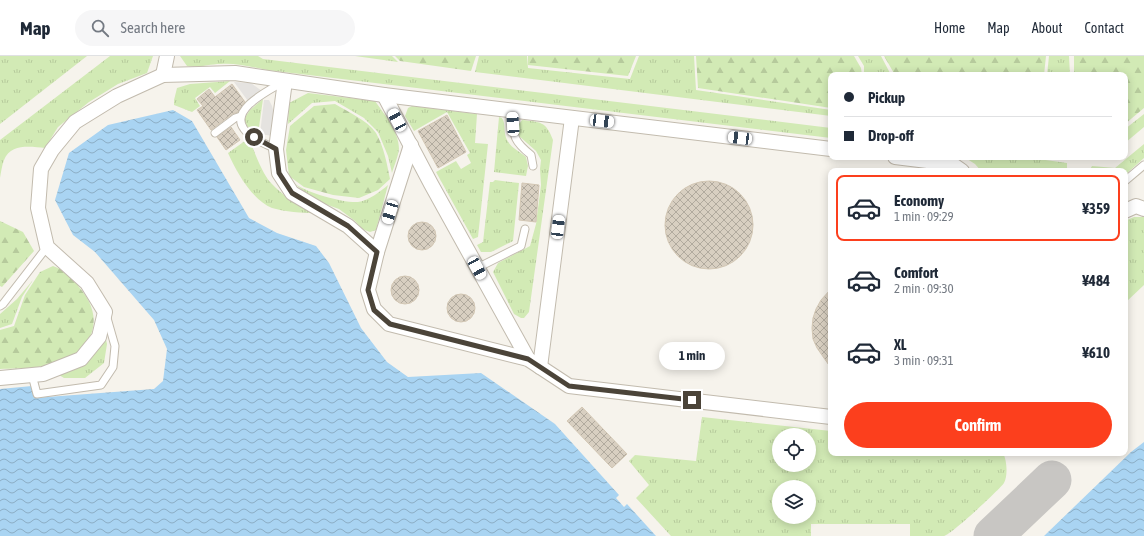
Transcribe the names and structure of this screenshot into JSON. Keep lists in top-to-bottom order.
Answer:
{
  "page": {
    "header": "Map",
    "search": "Search here",
    "nav": [
      "Home",
      "Map",
      "About",
      "Contact"
    ],
    "banner": ["Pickup", "Drop-off"],
    "list": [
      {
        "name": "Economy",
        "note": "1 min · 09:29",
        "value": "¥359"
      },
      {
        "name": "Comfort",
        "note": "2 min · 09:30",
        "value": "¥484"
      },
      {
        "name": "XL",
        "note": "3 min · 09:31",
        "value": "¥610"
      }
    ],
    "bubble": "1 min",
    "buttons": "Confirm"
  }
}
